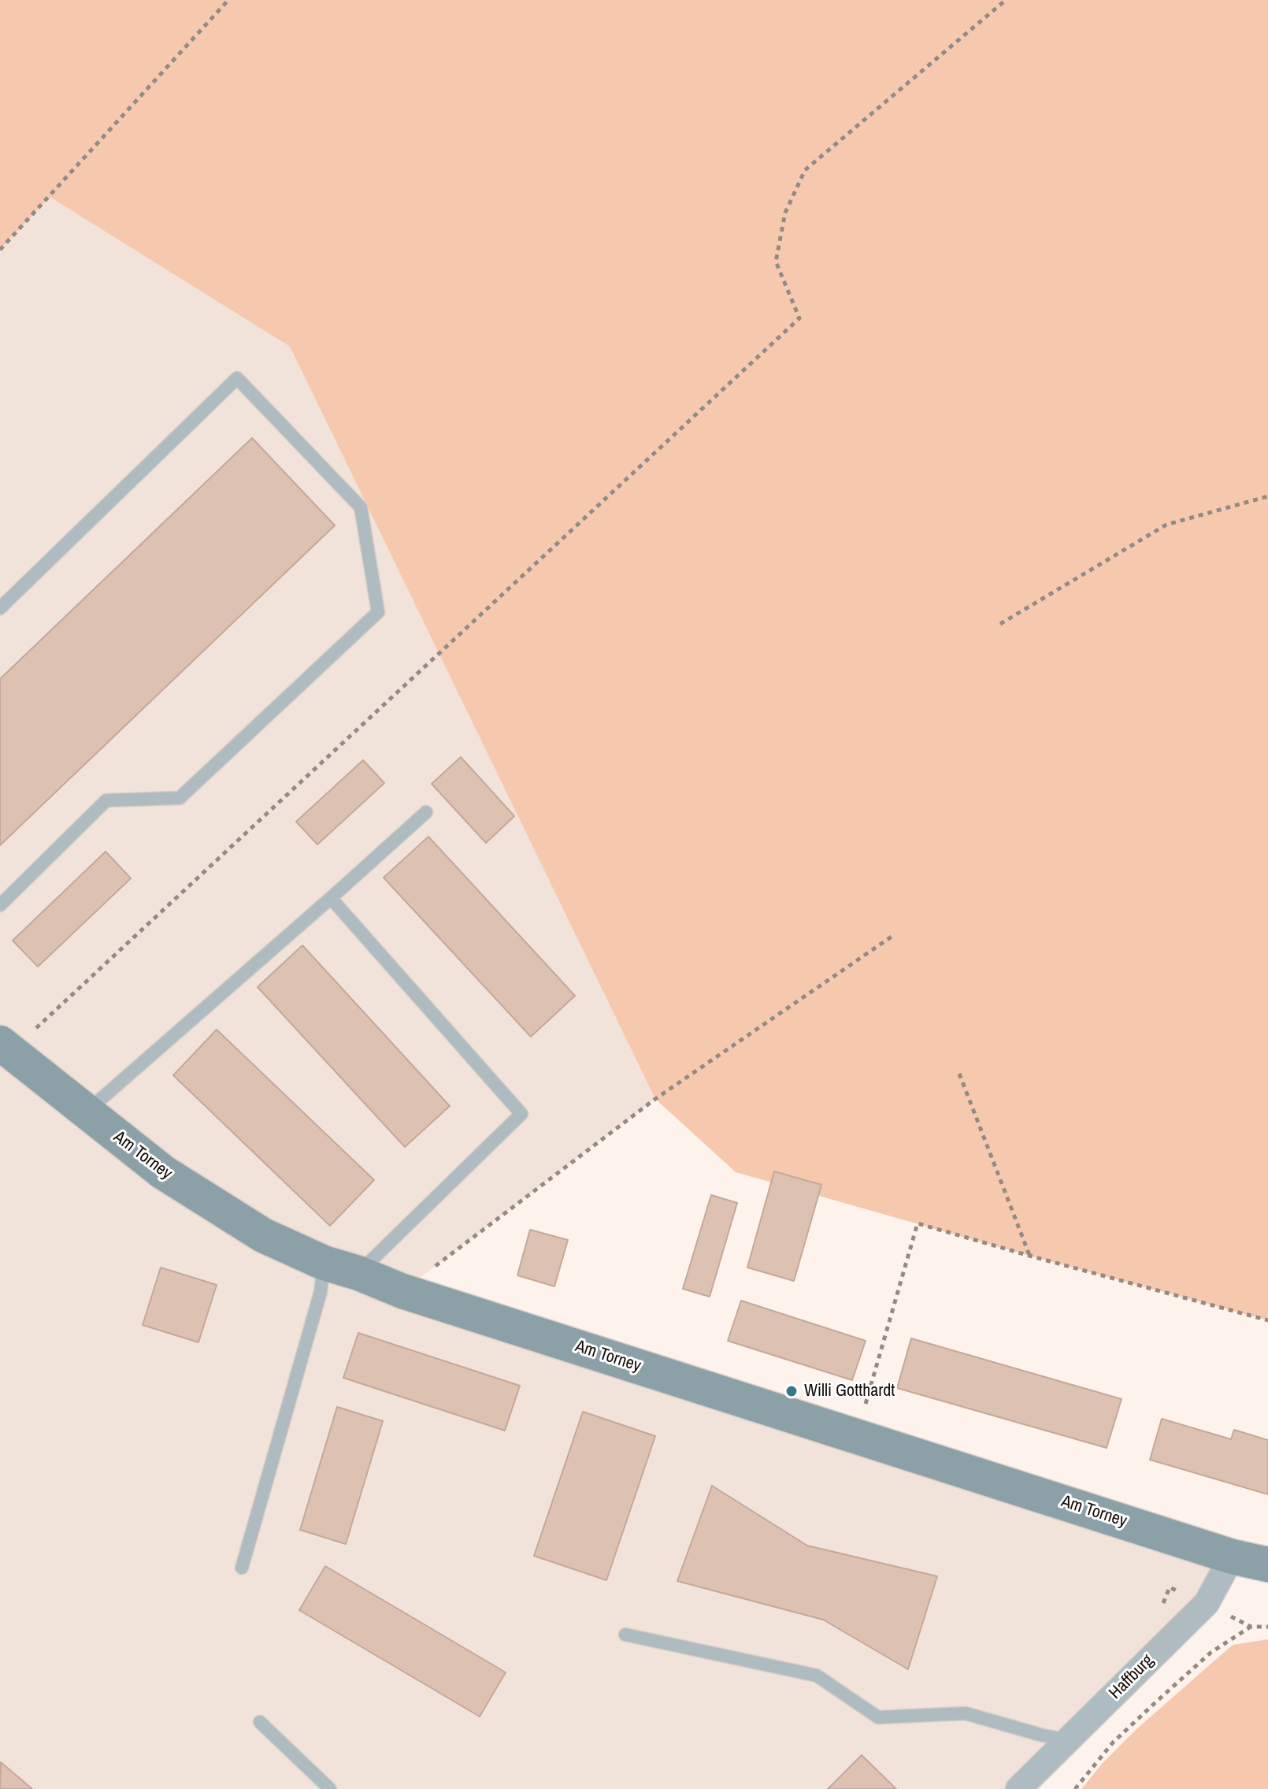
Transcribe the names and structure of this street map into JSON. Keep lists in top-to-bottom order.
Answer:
{
  "streets": {
    "street": ["Am Torney", "Haffburg"]
  },
  "crossings": [
    ["Am Torney", "Haffburg"]
  ],
  "places": ["Willi Gotthardt"]
}
